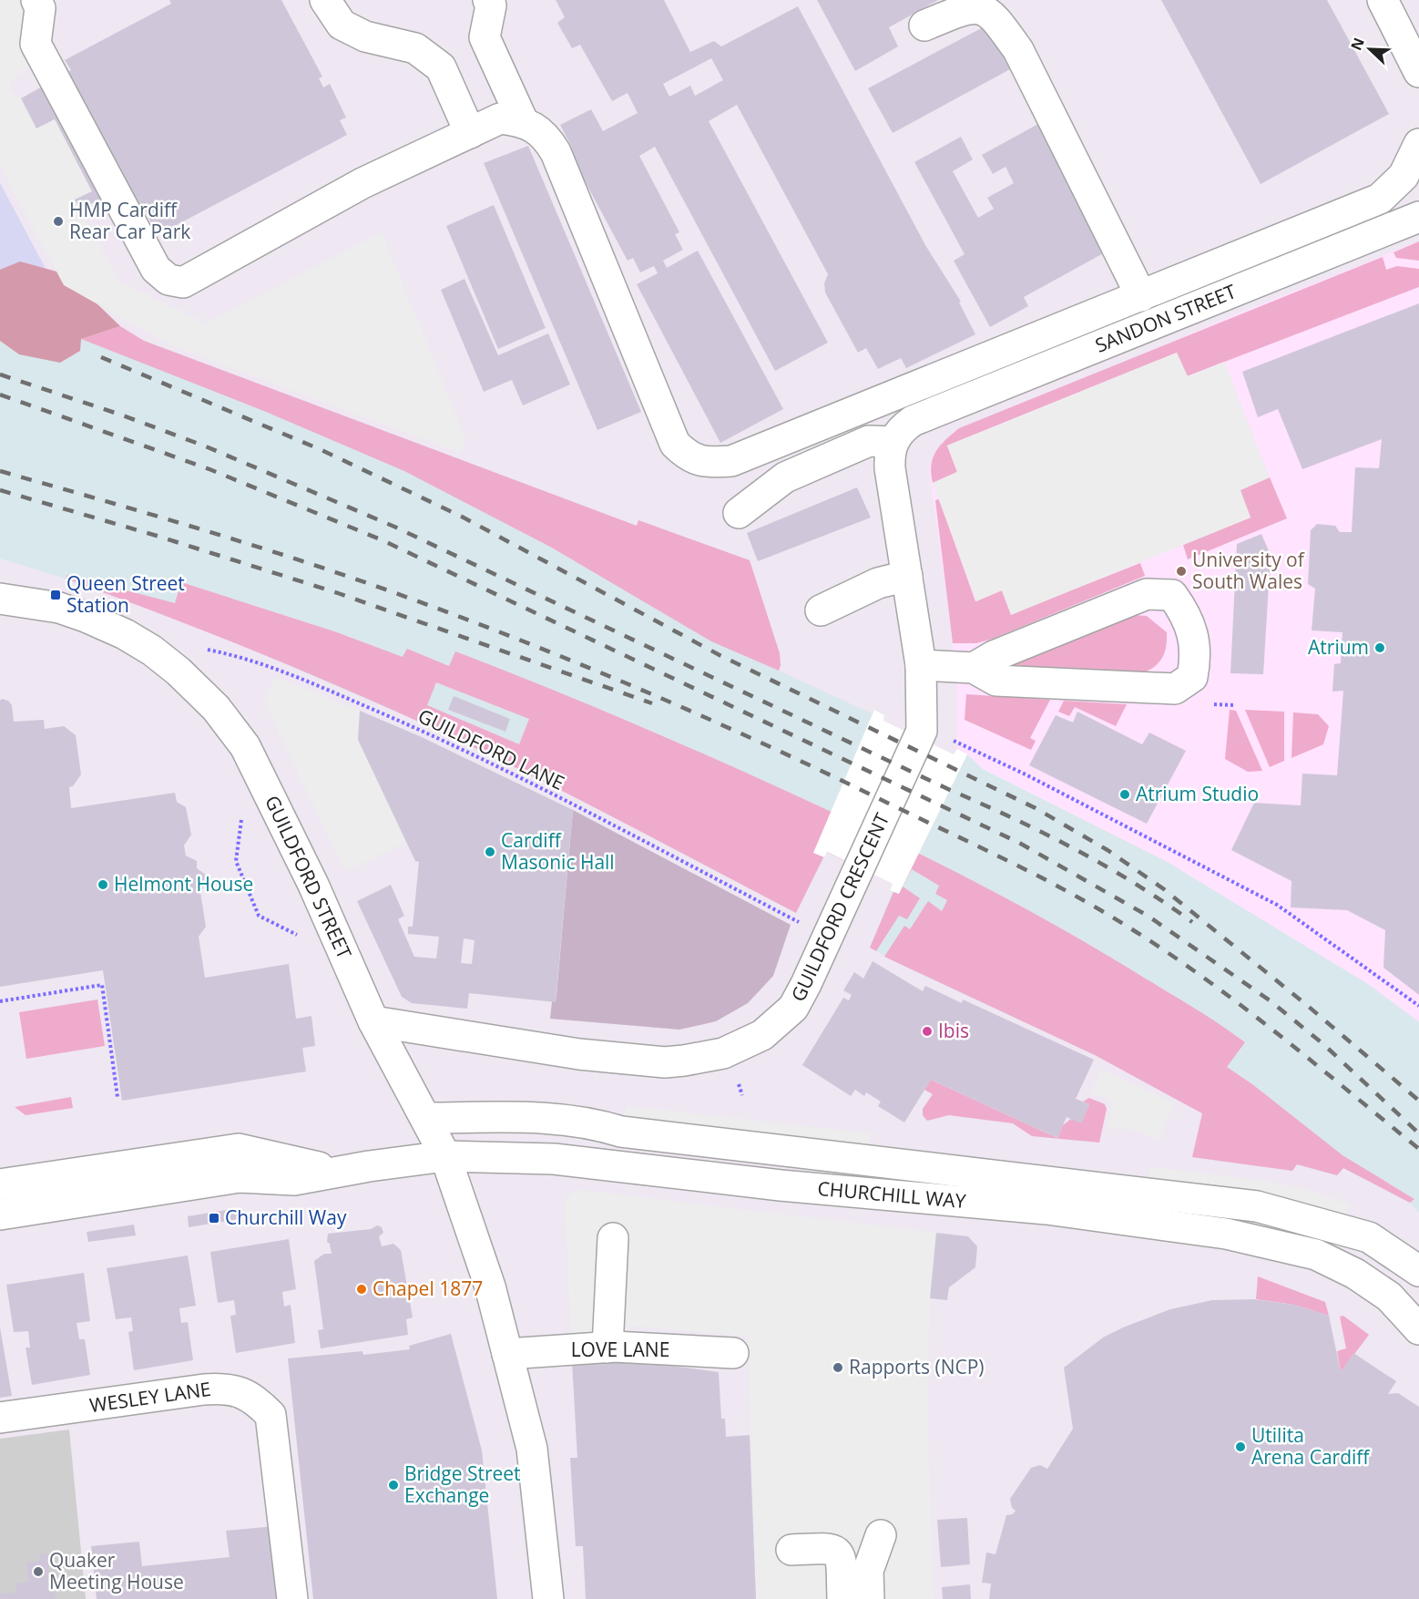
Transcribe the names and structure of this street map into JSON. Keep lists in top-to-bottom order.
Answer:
{
  "streets": {
    "street": [
      "SANDON STREET",
      "GUILDFORD STREET",
      "GUILDFORD CRESCENT",
      "CHURCHILL WAY",
      "LOVE LANE",
      "WESLEY LANE"
    ],
    "path": ["GUILDFORD LANE"]
  },
  "crossings": [
    ["SANDON STREET", "GUILDFORD CRESCENT"],
    ["GUILDFORD LANE", "GUILDFORD CRESCENT"],
    ["GUILDFORD STREET", "GUILDFORD CRESCENT"],
    ["GUILDFORD STREET", "CHURCHILL WAY"],
    ["GUILDFORD STREET", "LOVE LANE"]
  ],
  "places": {
    "other": [
      "HMP Cardiff Rear Car Park",
      "University of South Wales",
      "Atrium",
      "Atrium Studio",
      "Cardiff Masonic Hall",
      "Helmont House",
      "Ibis",
      "Chapel 1877",
      "Rapports (NCP)",
      "Utilita Arena Cardiff",
      "Bridge Street Exchange",
      "Quaker Meeting House"
    ],
    "transit": ["Queen Street Station", "Churchill Way"]
  },
  "north": "top left"
}
